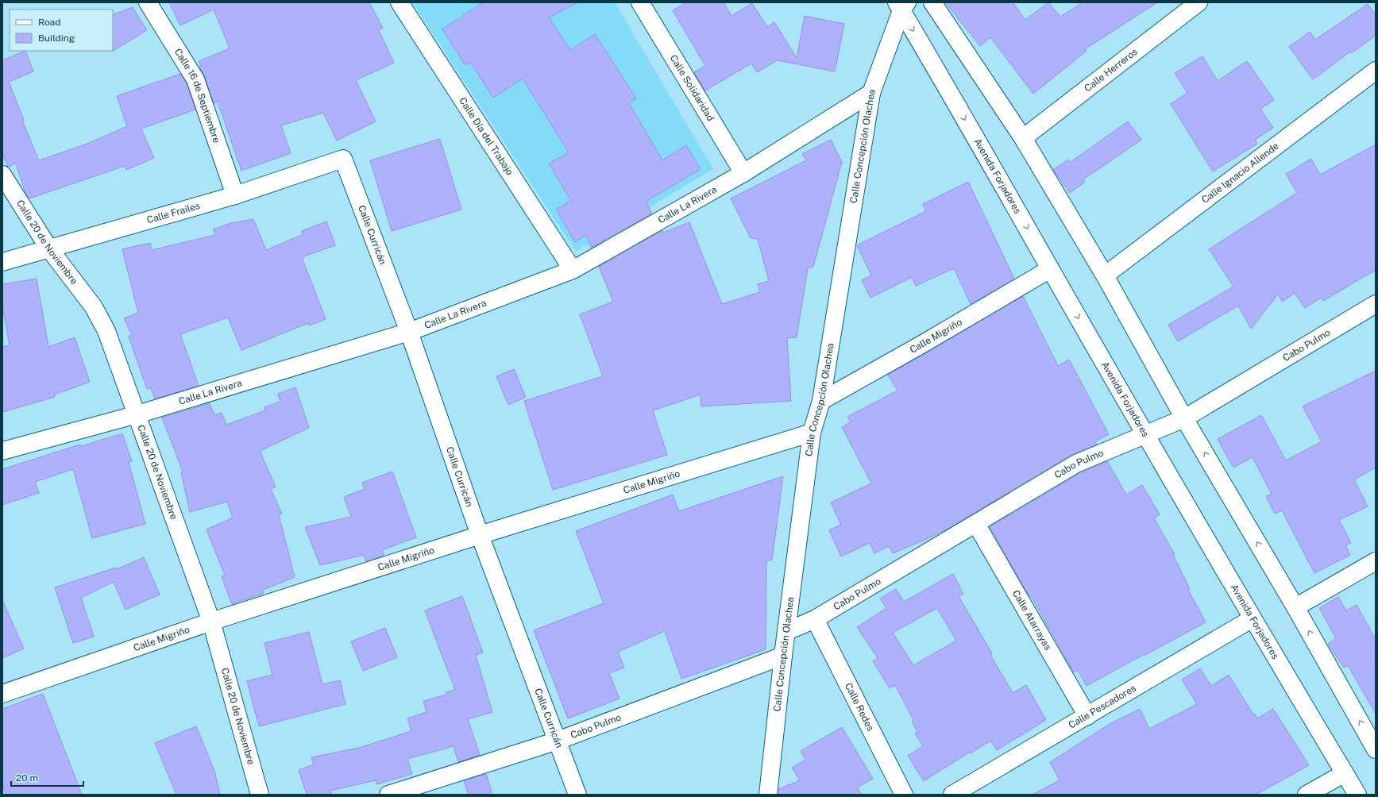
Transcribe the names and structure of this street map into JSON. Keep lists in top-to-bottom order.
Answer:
{
  "streets": {
    "street": [
      "Calle Herreros",
      "Calle Solidaridad",
      "Calle 16 de Septiembre",
      "Calle Día del Trabajo",
      "Calle Concepción Olachea",
      "Calle Ignacio Allende",
      "Avenida Forjadores",
      "Calle La Rivera",
      "Calle Frailes",
      "Calle Curricán",
      "Calle 20 de Noviembre",
      "Calle Migriño",
      "Cabo Pulmo",
      "Calle Atarrayas",
      "Calle Pescadores",
      "Calle Redes"
    ]
  },
  "crossings": [
    ["Calle Solidaridad", "Calle La Rivera"],
    ["Calle 16 de Septiembre", "Calle Frailes"],
    ["Calle Día del Trabajo", "Calle La Rivera"],
    ["Calle Concepción Olachea", "Avenida Forjadores"],
    ["Calle Concepción Olachea", "Calle La Rivera"],
    ["Calle Concepción Olachea", "Calle Migriño"],
    ["Calle Concepción Olachea", "Cabo Pulmo"],
    ["Avenida Forjadores", "Calle Migriño"],
    ["Avenida Forjadores", "Cabo Pulmo"],
    ["Avenida Forjadores", "Calle Pescadores"],
    ["Calle La Rivera", "Calle Curricán"],
    ["Calle La Rivera", "Calle 20 de Noviembre"],
    ["Calle Frailes", "Calle Curricán"],
    ["Calle Frailes", "Calle 20 de Noviembre"],
    ["Calle Curricán", "Calle Migriño"],
    ["Calle Curricán", "Cabo Pulmo"],
    ["Calle 20 de Noviembre", "Calle Migriño"],
    ["Cabo Pulmo", "Calle Atarrayas"],
    ["Cabo Pulmo", "Calle Redes"],
    ["Calle Atarrayas", "Calle Pescadores"]
  ],
  "legend": ["Road", "Building"],
  "scale_bar": "20 m"
}
